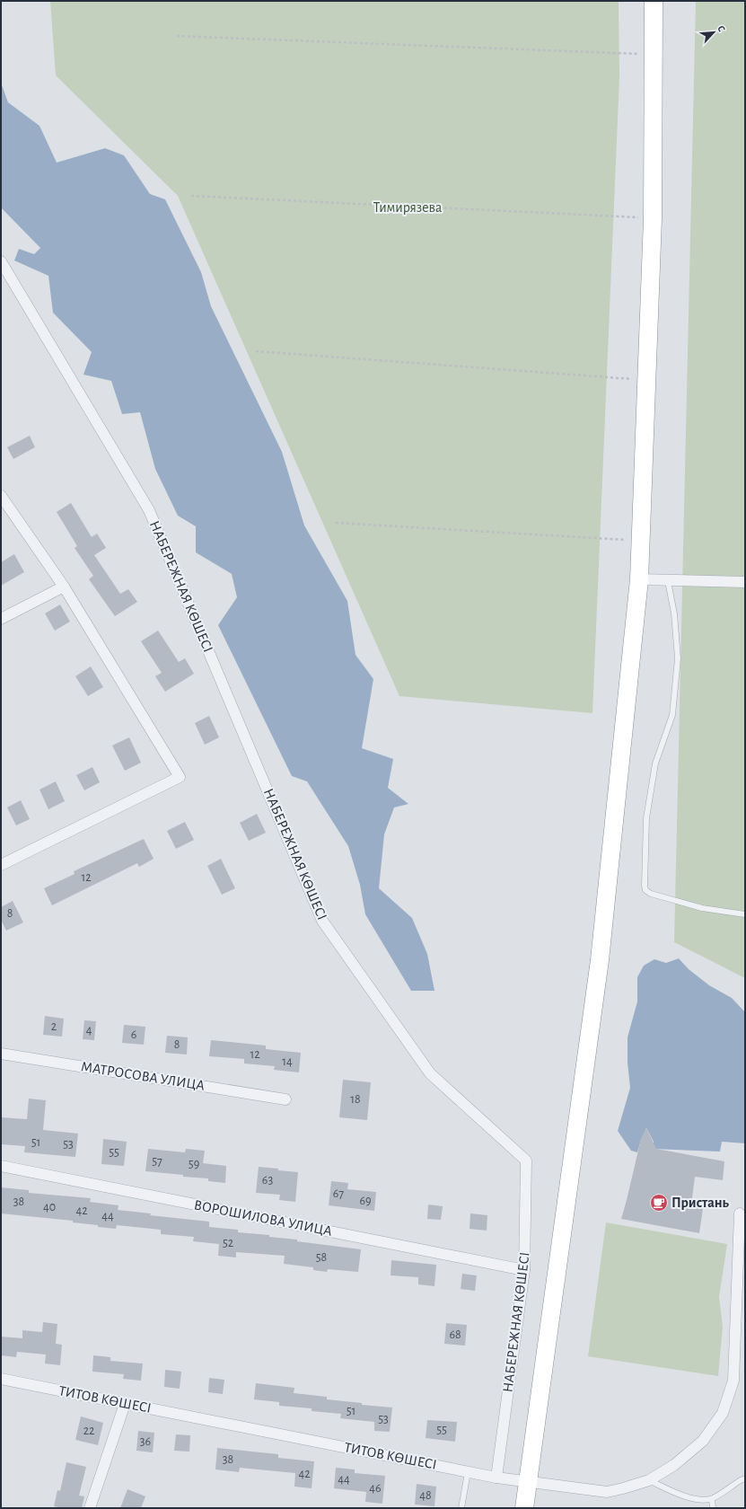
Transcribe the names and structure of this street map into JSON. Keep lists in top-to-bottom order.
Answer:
{
  "streets": {
    "street": [
      "НАБЕРЕЖНАЯ КӨШЕСІ",
      "МАТРОСОВА УЛИЦА",
      "ВОРОШИЛОВА УЛИЦА",
      "ТИТОВ КӨШЕСІ"
    ]
  },
  "crossings": [
    ["НАБЕРЕЖНАЯ КӨШЕСІ", "ВОРОШИЛОВА УЛИЦА"],
    ["НАБЕРЕЖНАЯ КӨШЕСІ", "ТИТОВ КӨШЕСІ"]
  ],
  "parks": ["Тимирязева"],
  "places": {
    "cafe": ["Пристань"]
  },
  "house_numbers": [
    "12",
    "8",
    "2",
    "4",
    "6",
    "8",
    "12",
    "14",
    "18",
    "51",
    "53",
    "55",
    "57",
    "59",
    "63",
    "67",
    "69",
    "38",
    "40",
    "42",
    "44",
    "52",
    "58",
    "68",
    "51",
    "53",
    "55",
    "22",
    "36",
    "38",
    "42",
    "44",
    "46",
    "48"
  ],
  "north": "top right"
}
